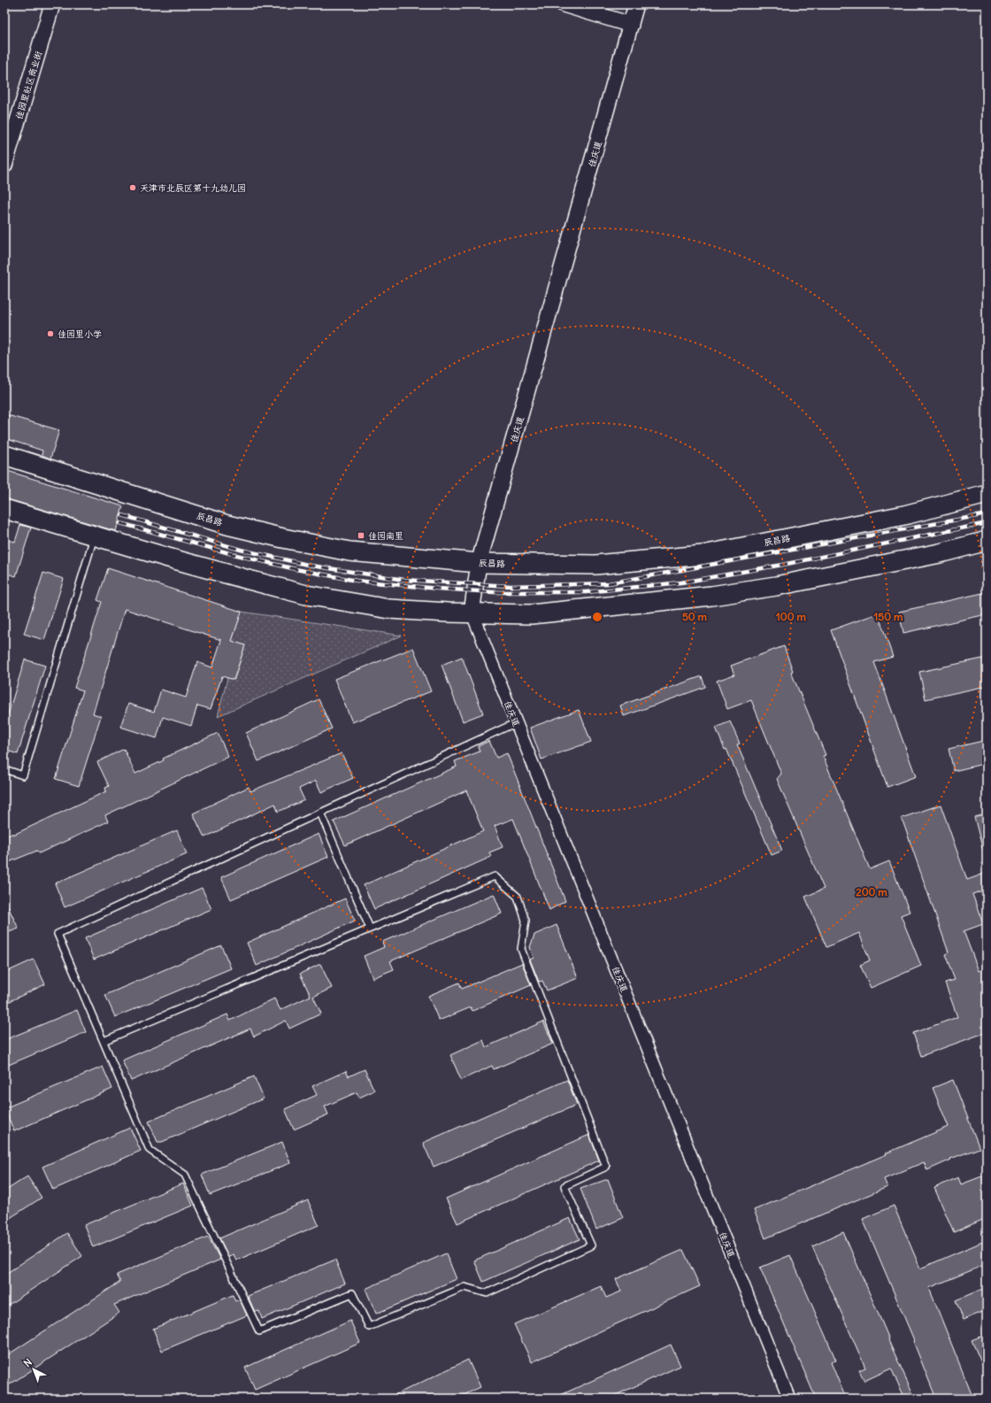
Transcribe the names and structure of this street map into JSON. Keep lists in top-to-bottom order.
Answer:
{
  "streets": {
    "main road": ["辰昌路"],
    "street": ["佳园里社区商业街", "佳庆道"]
  },
  "crossings": [
    ["佳庆道", "辰昌路"]
  ],
  "places": {
    "other": ["天津市北辰区第十九幼儿园", "佳园里小学"],
    "transit": ["佳园南里"]
  },
  "north": "top left",
  "rings": [
    "50 m",
    "100 m",
    "150 m",
    "200 m"
  ]
}
